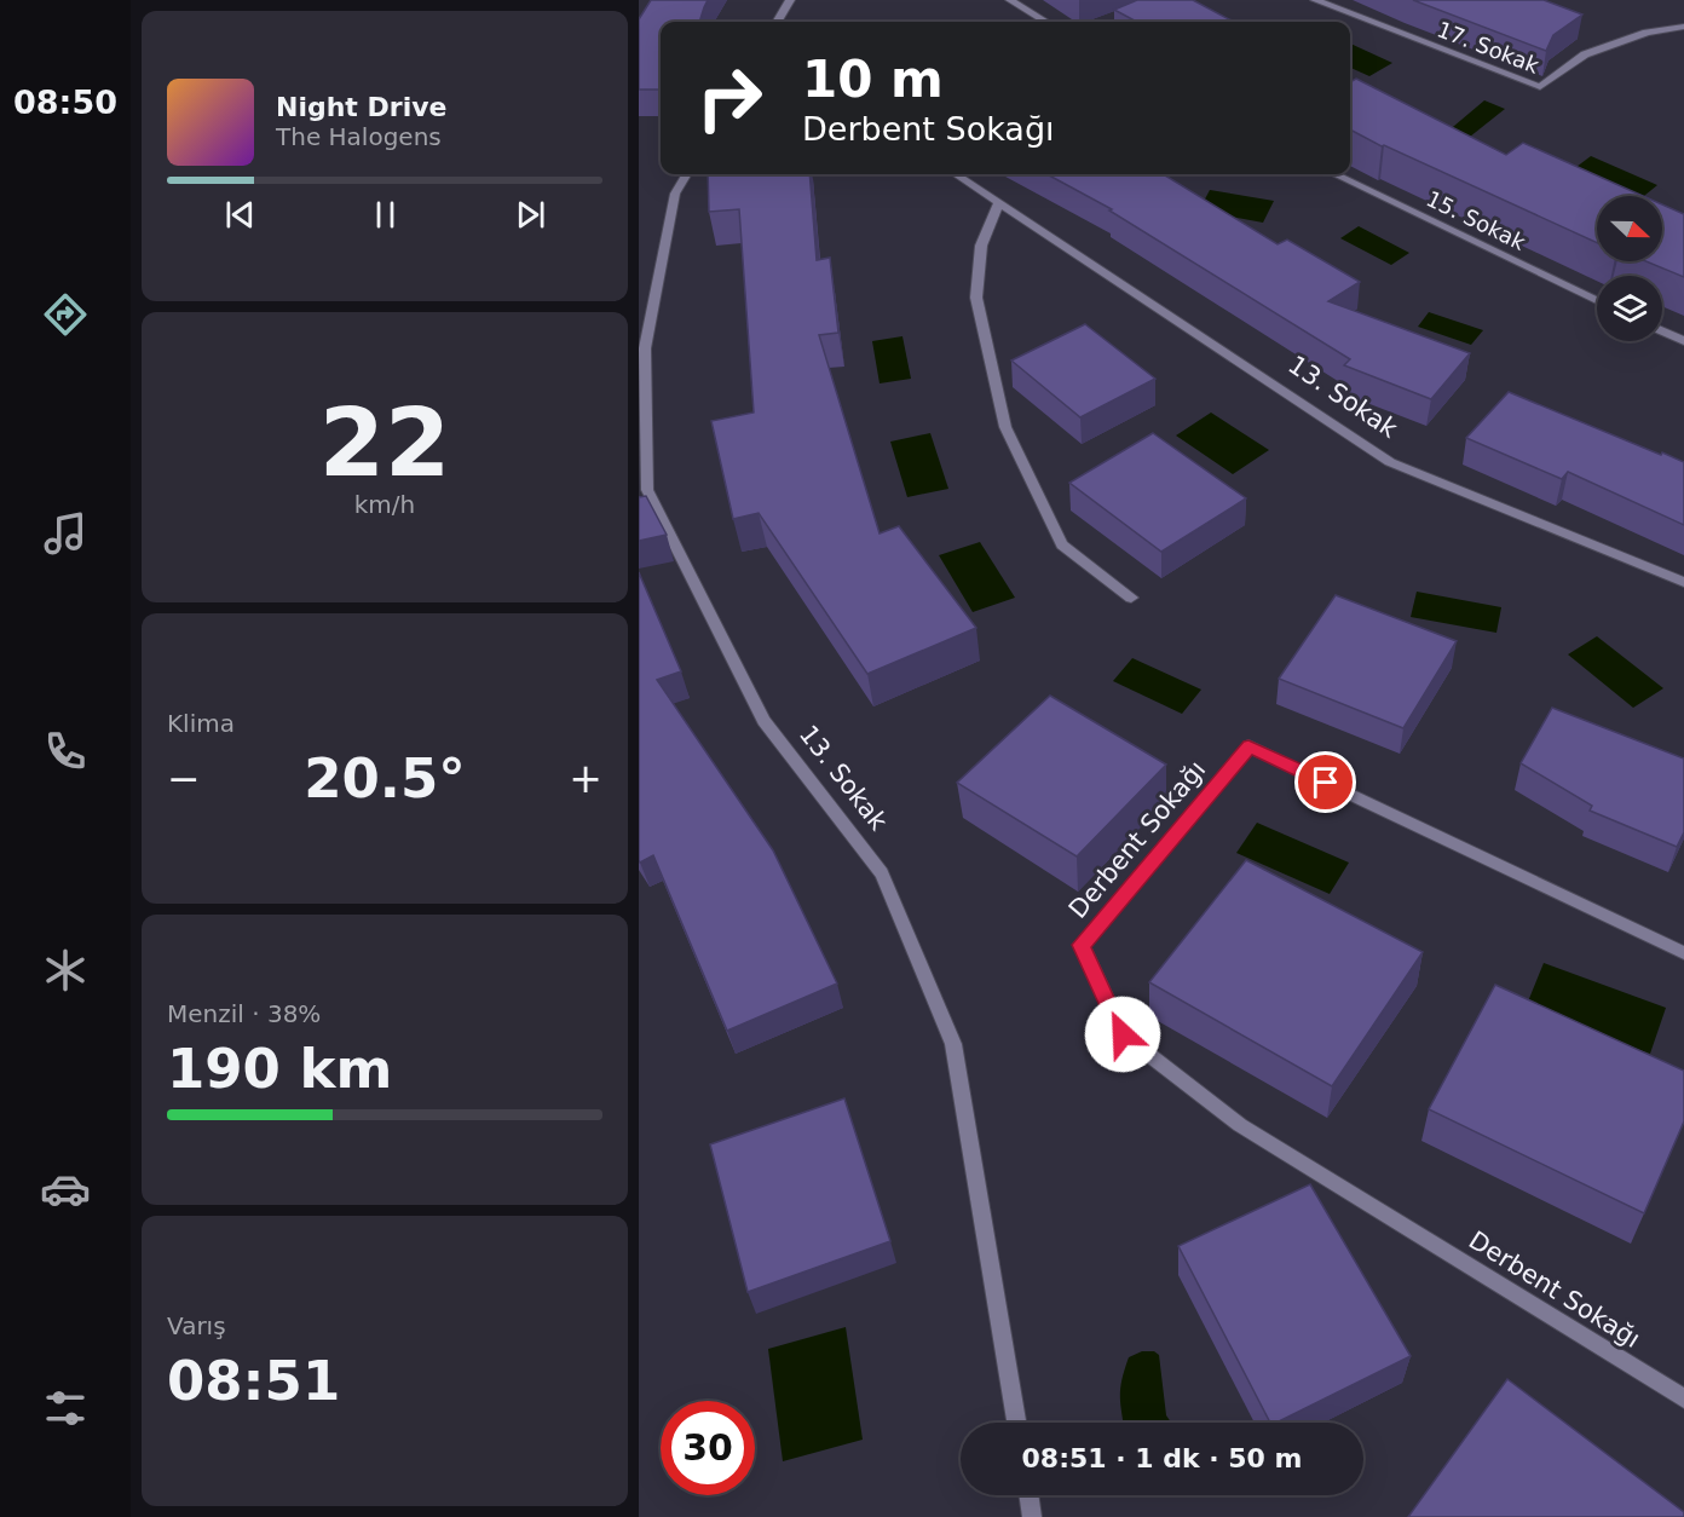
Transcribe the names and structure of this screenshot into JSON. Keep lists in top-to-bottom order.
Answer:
{
  "streets": {
    "street": [
      "17. Sokak",
      "15. Sokak",
      "13. Sokak",
      "Derbent Sokağı"
    ]
  },
  "north": "right",
  "page": {
    "tabs": "08:50",
    "turn": ["10 m", "Derbent Sokağı"],
    "song": ["Night Drive", "The Halogens"],
    "tile": [
      ["22", "km/h"],
      "Klima",
      ["Menzil · 38%", "190 km"],
      ["Varış", "08:51"]
    ],
    "heat": ["−", "20.5°", "+"],
    "limit": "30",
    "trip": "08:51 · 1 dk · 50 m"
  }
}
